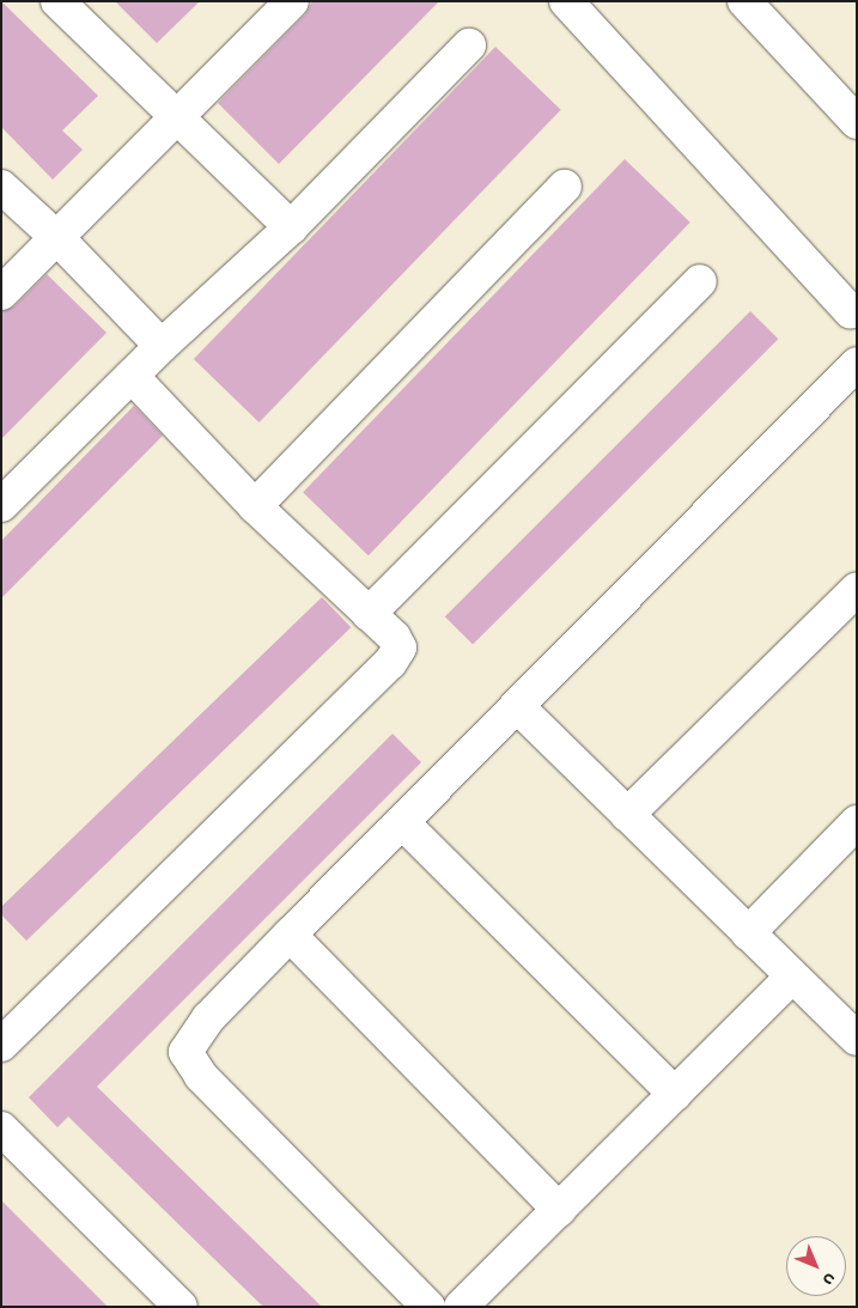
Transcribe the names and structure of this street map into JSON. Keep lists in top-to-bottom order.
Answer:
{
  "north": "bottom right"
}
